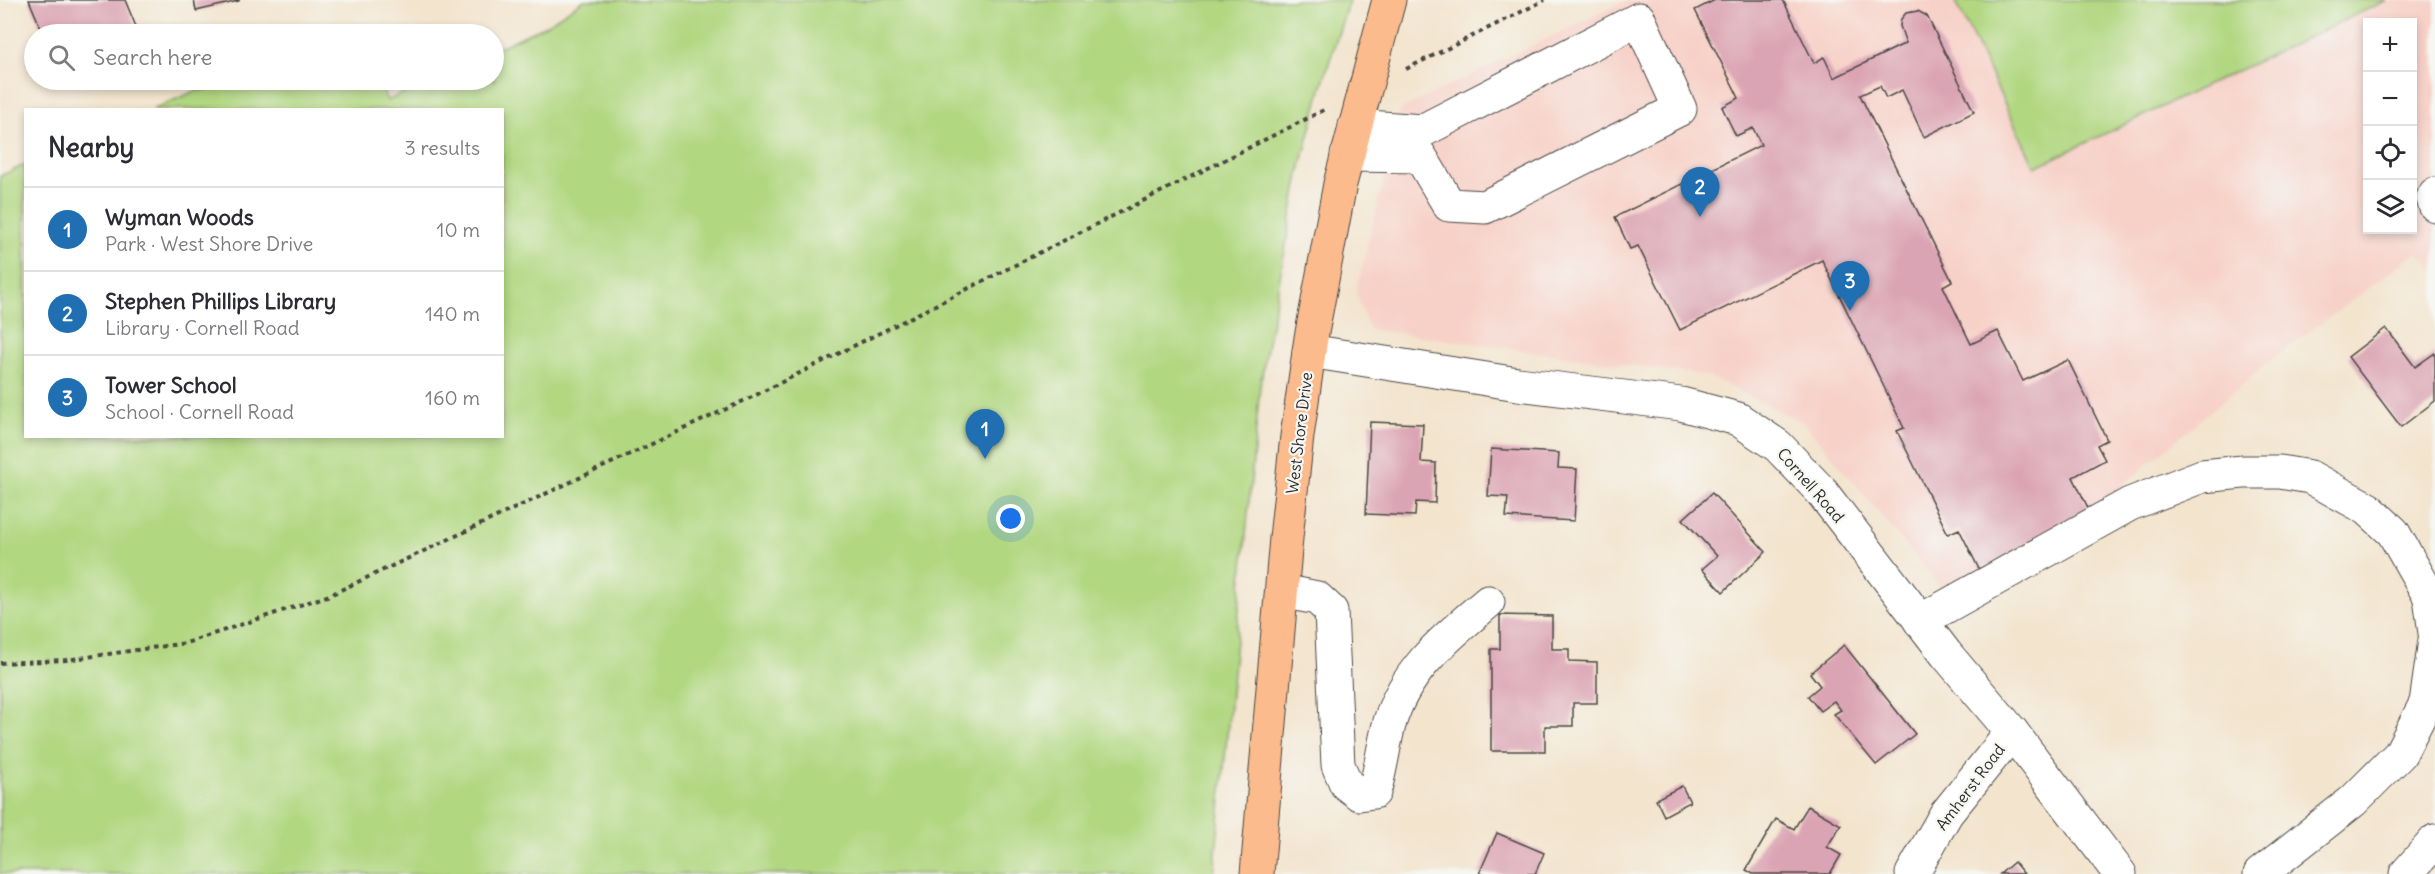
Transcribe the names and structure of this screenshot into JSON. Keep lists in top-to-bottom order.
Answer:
{
  "streets": {
    "main road": ["West Shore Drive"],
    "street": ["Cornell Road", "Amherst Road"]
  },
  "crossings": [
    ["West Shore Drive", "Cornell Road"],
    ["Cornell Road", "Amherst Road"]
  ],
  "page": {
    "map_buttons": ["+", "−"],
    "search": "Search here",
    "heading": ["Nearby", "3 results"],
    "pins": ["2", "3", "1"],
    "list": [
      {
        "mark": "1",
        "name": "Wyman Woods",
        "note": "Park · West Shore Drive",
        "value": "10 m"
      },
      {
        "mark": "2",
        "name": "Stephen Phillips Library",
        "note": "Library · Cornell Road",
        "value": "140 m"
      },
      {
        "mark": "3",
        "name": "Tower School",
        "note": "School · Cornell Road",
        "value": "160 m"
      }
    ]
  }
}
